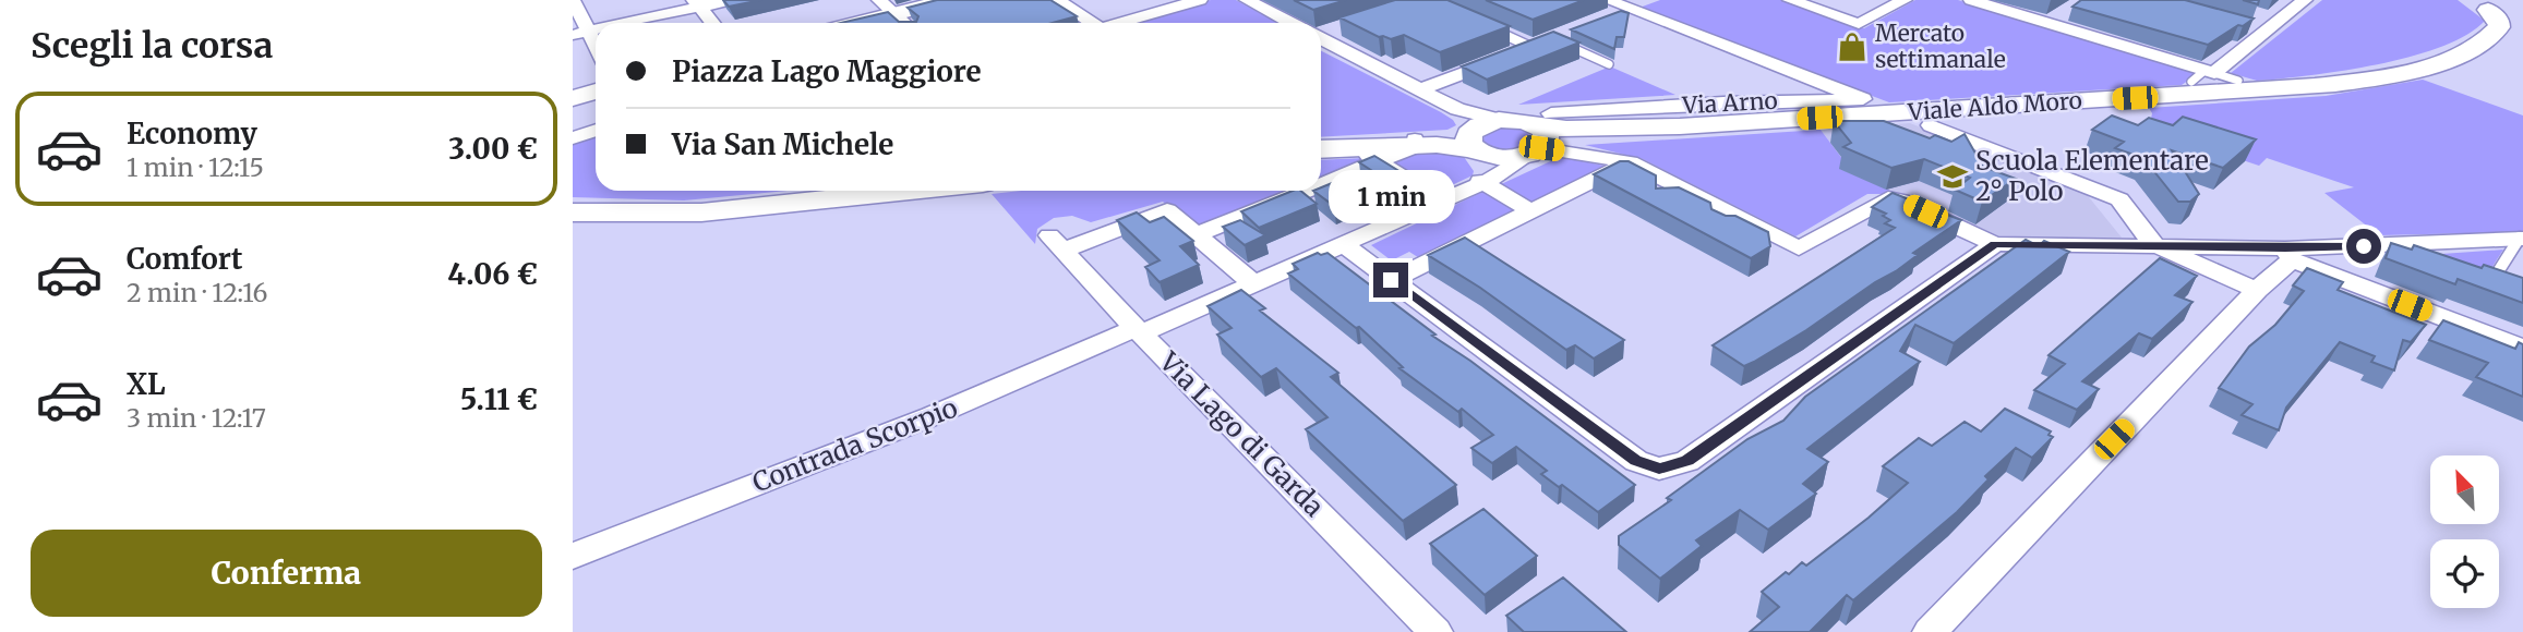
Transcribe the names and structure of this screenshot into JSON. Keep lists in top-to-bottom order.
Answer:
{
  "streets": {
    "main road": ["Viale Aldo Moro"],
    "street": ["Via Arno", "Via Lago di Garda", "Contrada Scorpio"]
  },
  "crossings": [
    ["Via Arno", "Viale Aldo Moro"],
    ["Viale Aldo Moro", "Contrada Scorpio"],
    ["Via Lago di Garda", "Contrada Scorpio"]
  ],
  "places": {
    "shop": ["Mercato settimanale"],
    "school or university": ["Scuola Elementare 2° Polo"]
  },
  "north": "top left",
  "page": {
    "heading": "Scegli la corsa",
    "banner": ["Piazza Lago Maggiore", "Via San Michele"],
    "list": [
      {
        "name": "Economy",
        "note": "1 min · 12:15",
        "value": "3.00 €"
      },
      {
        "name": "Comfort",
        "note": "2 min · 12:16",
        "value": "4.06 €"
      },
      {
        "name": "XL",
        "note": "3 min · 12:17",
        "value": "5.11 €"
      }
    ],
    "bubble": "1 min",
    "buttons": "Conferma"
  }
}
